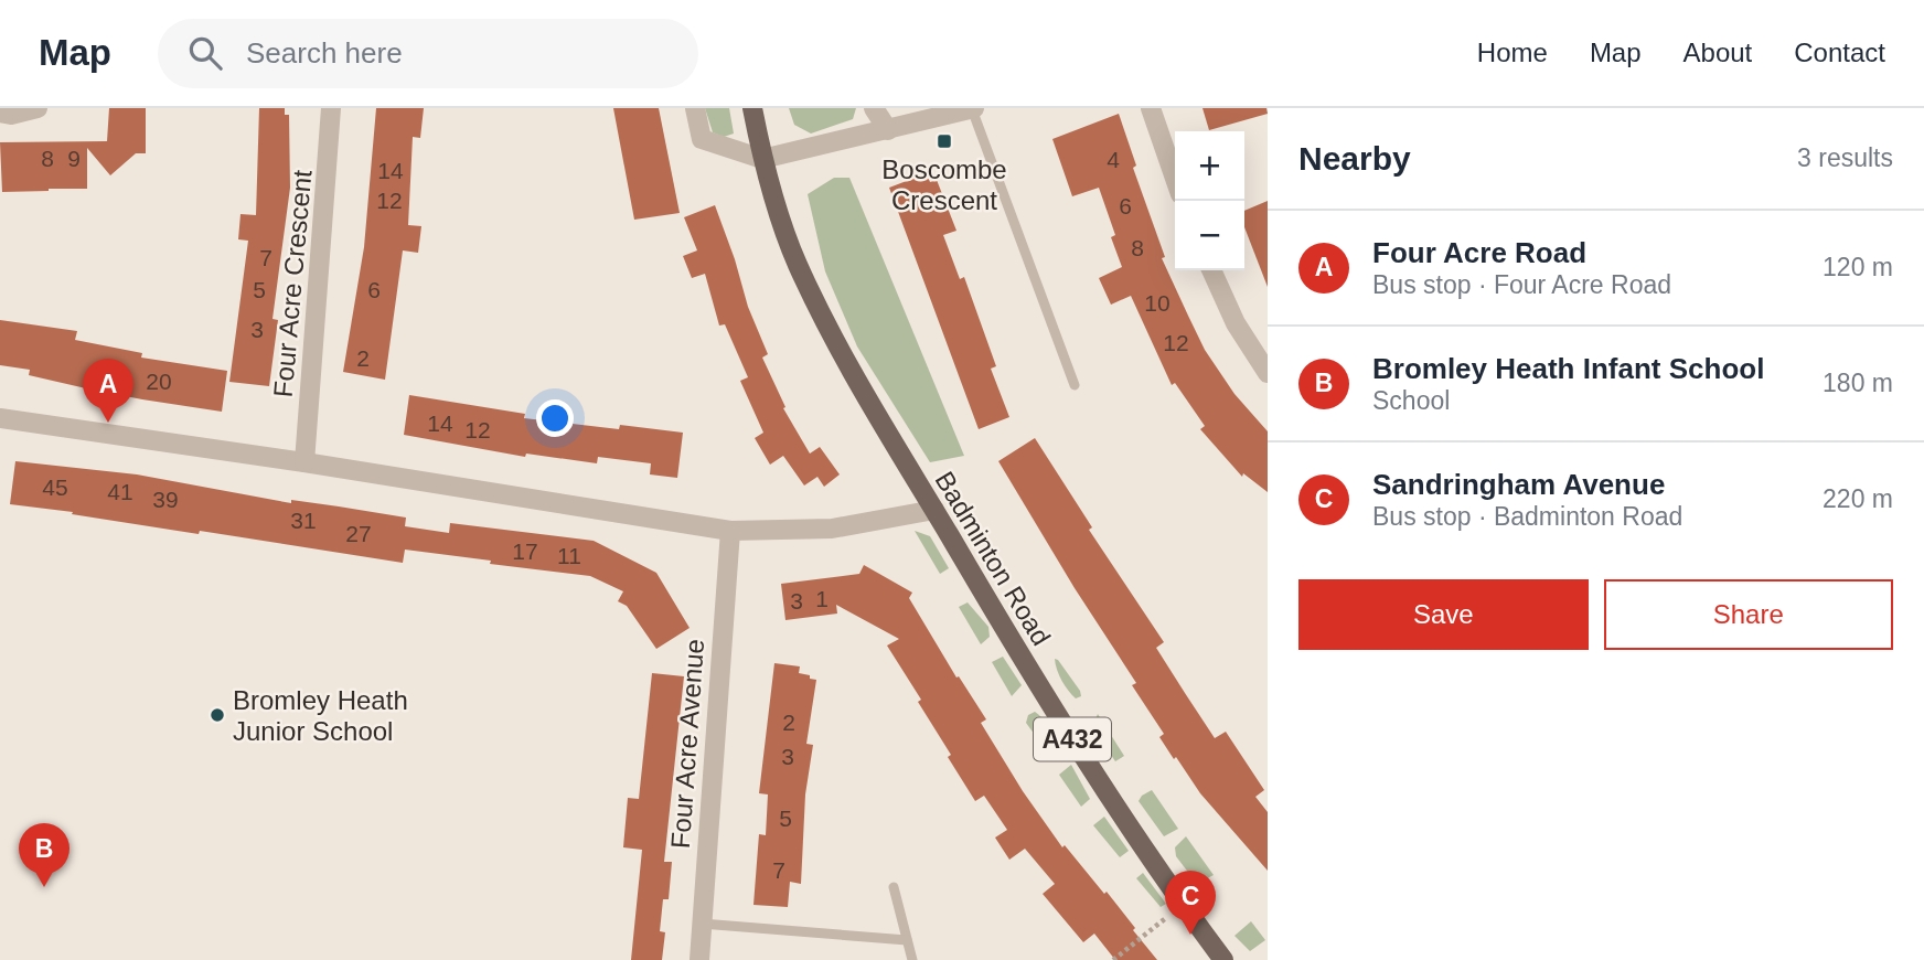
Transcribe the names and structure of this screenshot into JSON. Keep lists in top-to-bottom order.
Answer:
{
  "streets": {
    "main road": ["Badminton Road", "A432"],
    "street": ["Four Acre Crescent", "Four Acre Avenue"]
  },
  "places": {
    "transit": ["Boscombe Crescent"],
    "other": ["Bromley Heath Junior School"]
  },
  "house_numbers": [
    "8",
    "9",
    "4",
    "14",
    "12",
    "6",
    "8",
    "7",
    "5",
    "6",
    "10",
    "3",
    "12",
    "2",
    "20",
    "14",
    "12",
    "45",
    "41",
    "39",
    "31",
    "27",
    "17",
    "11",
    "1",
    "3",
    "2",
    "3",
    "5",
    "7"
  ],
  "page": {
    "header": "Map",
    "search": "Search here",
    "nav": [
      "Home",
      "Map",
      "About",
      "Contact"
    ],
    "heading": ["Nearby", "3 results"],
    "map_buttons": ["+", "−"],
    "list": [
      {
        "mark": "A",
        "name": "Four Acre Road",
        "note": "Bus stop · Four Acre Road",
        "value": "120 m"
      },
      {
        "mark": "B",
        "name": "Bromley Heath Infant School",
        "note": "School",
        "value": "180 m"
      },
      {
        "mark": "C",
        "name": "Sandringham Avenue",
        "note": "Bus stop · Badminton Road",
        "value": "220 m"
      }
    ],
    "pins": ["A", "B", "C"],
    "buttons": ["Save", "Share"]
  }
}
